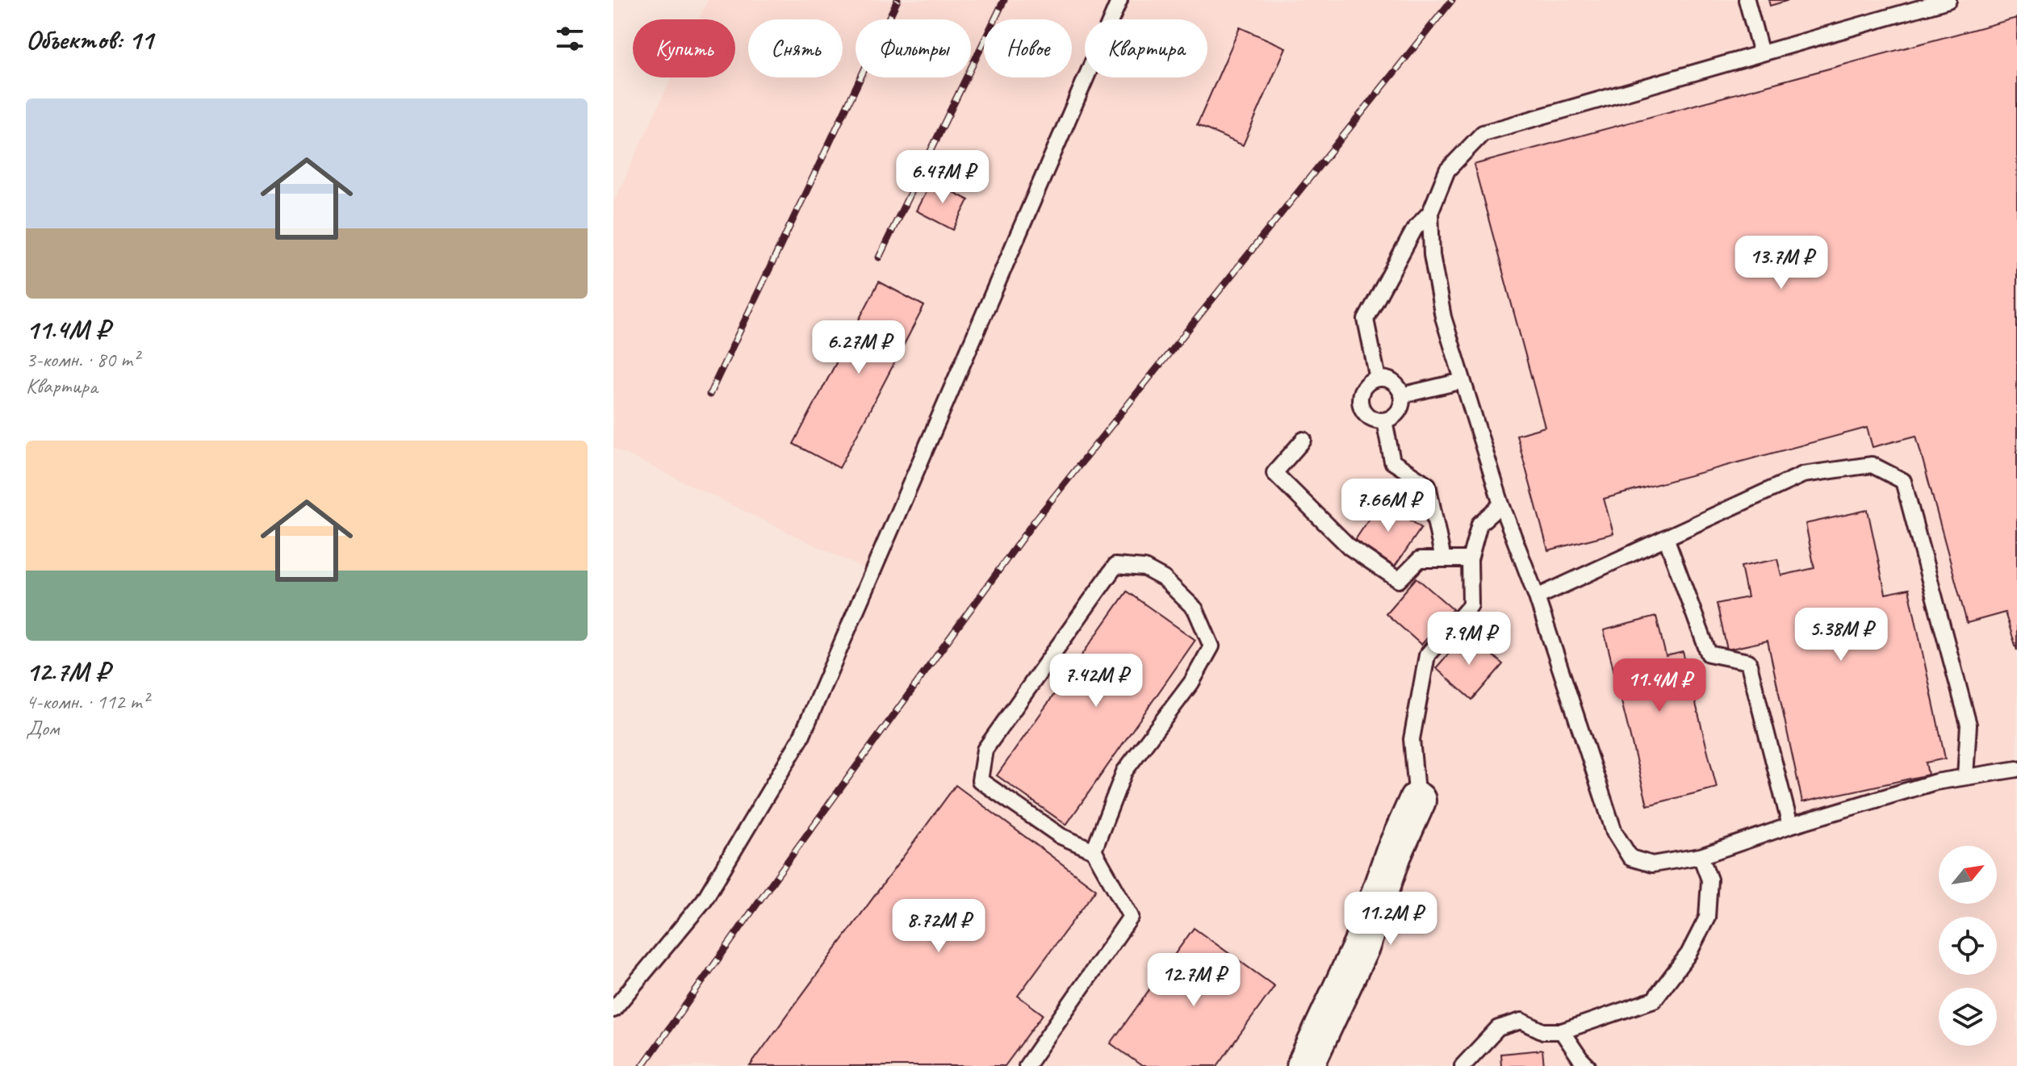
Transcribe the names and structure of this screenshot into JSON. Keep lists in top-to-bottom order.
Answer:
{
  "north": "top right",
  "page": {
    "heading": "Объектов: 11",
    "chip": [
      "Купить",
      "Снять",
      "Фильтры",
      "Новое",
      "Квартира"
    ],
    "list": [
      {
        "name": "11.4M ₽",
        "note": "3-комн. · 80 m² · Квартира"
      },
      {
        "name": "12.7M ₽",
        "note": "4-комн. · 112 m² · Дом"
      }
    ],
    "price": [
      "6.47M ₽",
      "13.7M ₽",
      "6.27M ₽",
      "7.66M ₽",
      "5.38M ₽",
      "7.9M ₽",
      "7.42M ₽",
      "11.4M ₽",
      "11.2M ₽",
      "8.72M ₽",
      "12.7M ₽"
    ]
  }
}
